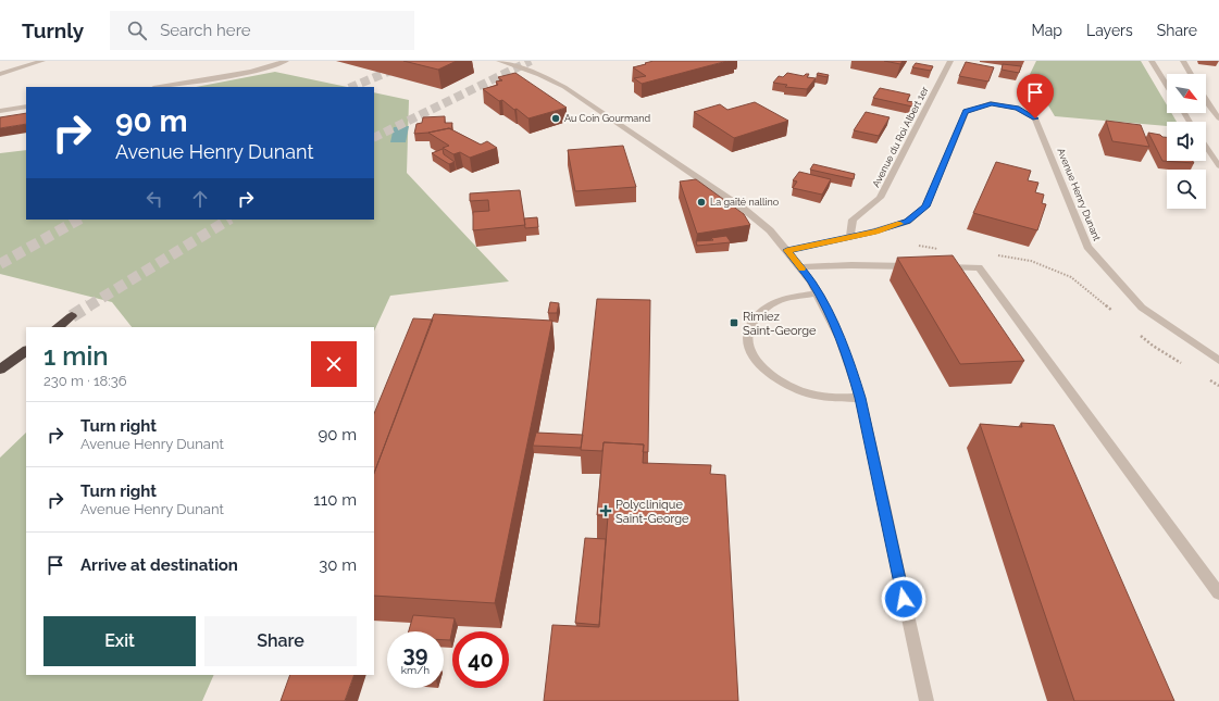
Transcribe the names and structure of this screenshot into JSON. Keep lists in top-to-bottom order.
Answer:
{
  "streets": {
    "street": ["Avenue du Roi Albert 1er", "Avenue Henry Dunant"]
  },
  "crossings": [
    ["Avenue du Roi Albert 1er", "Avenue Henry Dunant"]
  ],
  "places": {
    "other": ["Au Coin Gourmand", "La gaîté nallino"],
    "transit": ["Rimiez Saint-George"],
    "health": ["Polyclinique Saint-George"]
  },
  "north": "bottom right",
  "page": {
    "header": "Turnly",
    "search": "Search here",
    "nav": ["Map", "Layers", "Share"],
    "turn": ["90 m", "Avenue Henry Dunant"],
    "heading": ["1 min", "230 m · 18:36"],
    "list": [
      {
        "name": "Turn right",
        "note": "Avenue Henry Dunant",
        "value": "90 m"
      },
      {
        "name": "Turn right",
        "note": "Avenue Henry Dunant",
        "value": "110 m"
      },
      {
        "name": "Arrive at destination",
        "value": "30 m"
      }
    ],
    "buttons": ["Exit", "Share"],
    "speed": "39 km/h",
    "limit": "40"
  }
}
